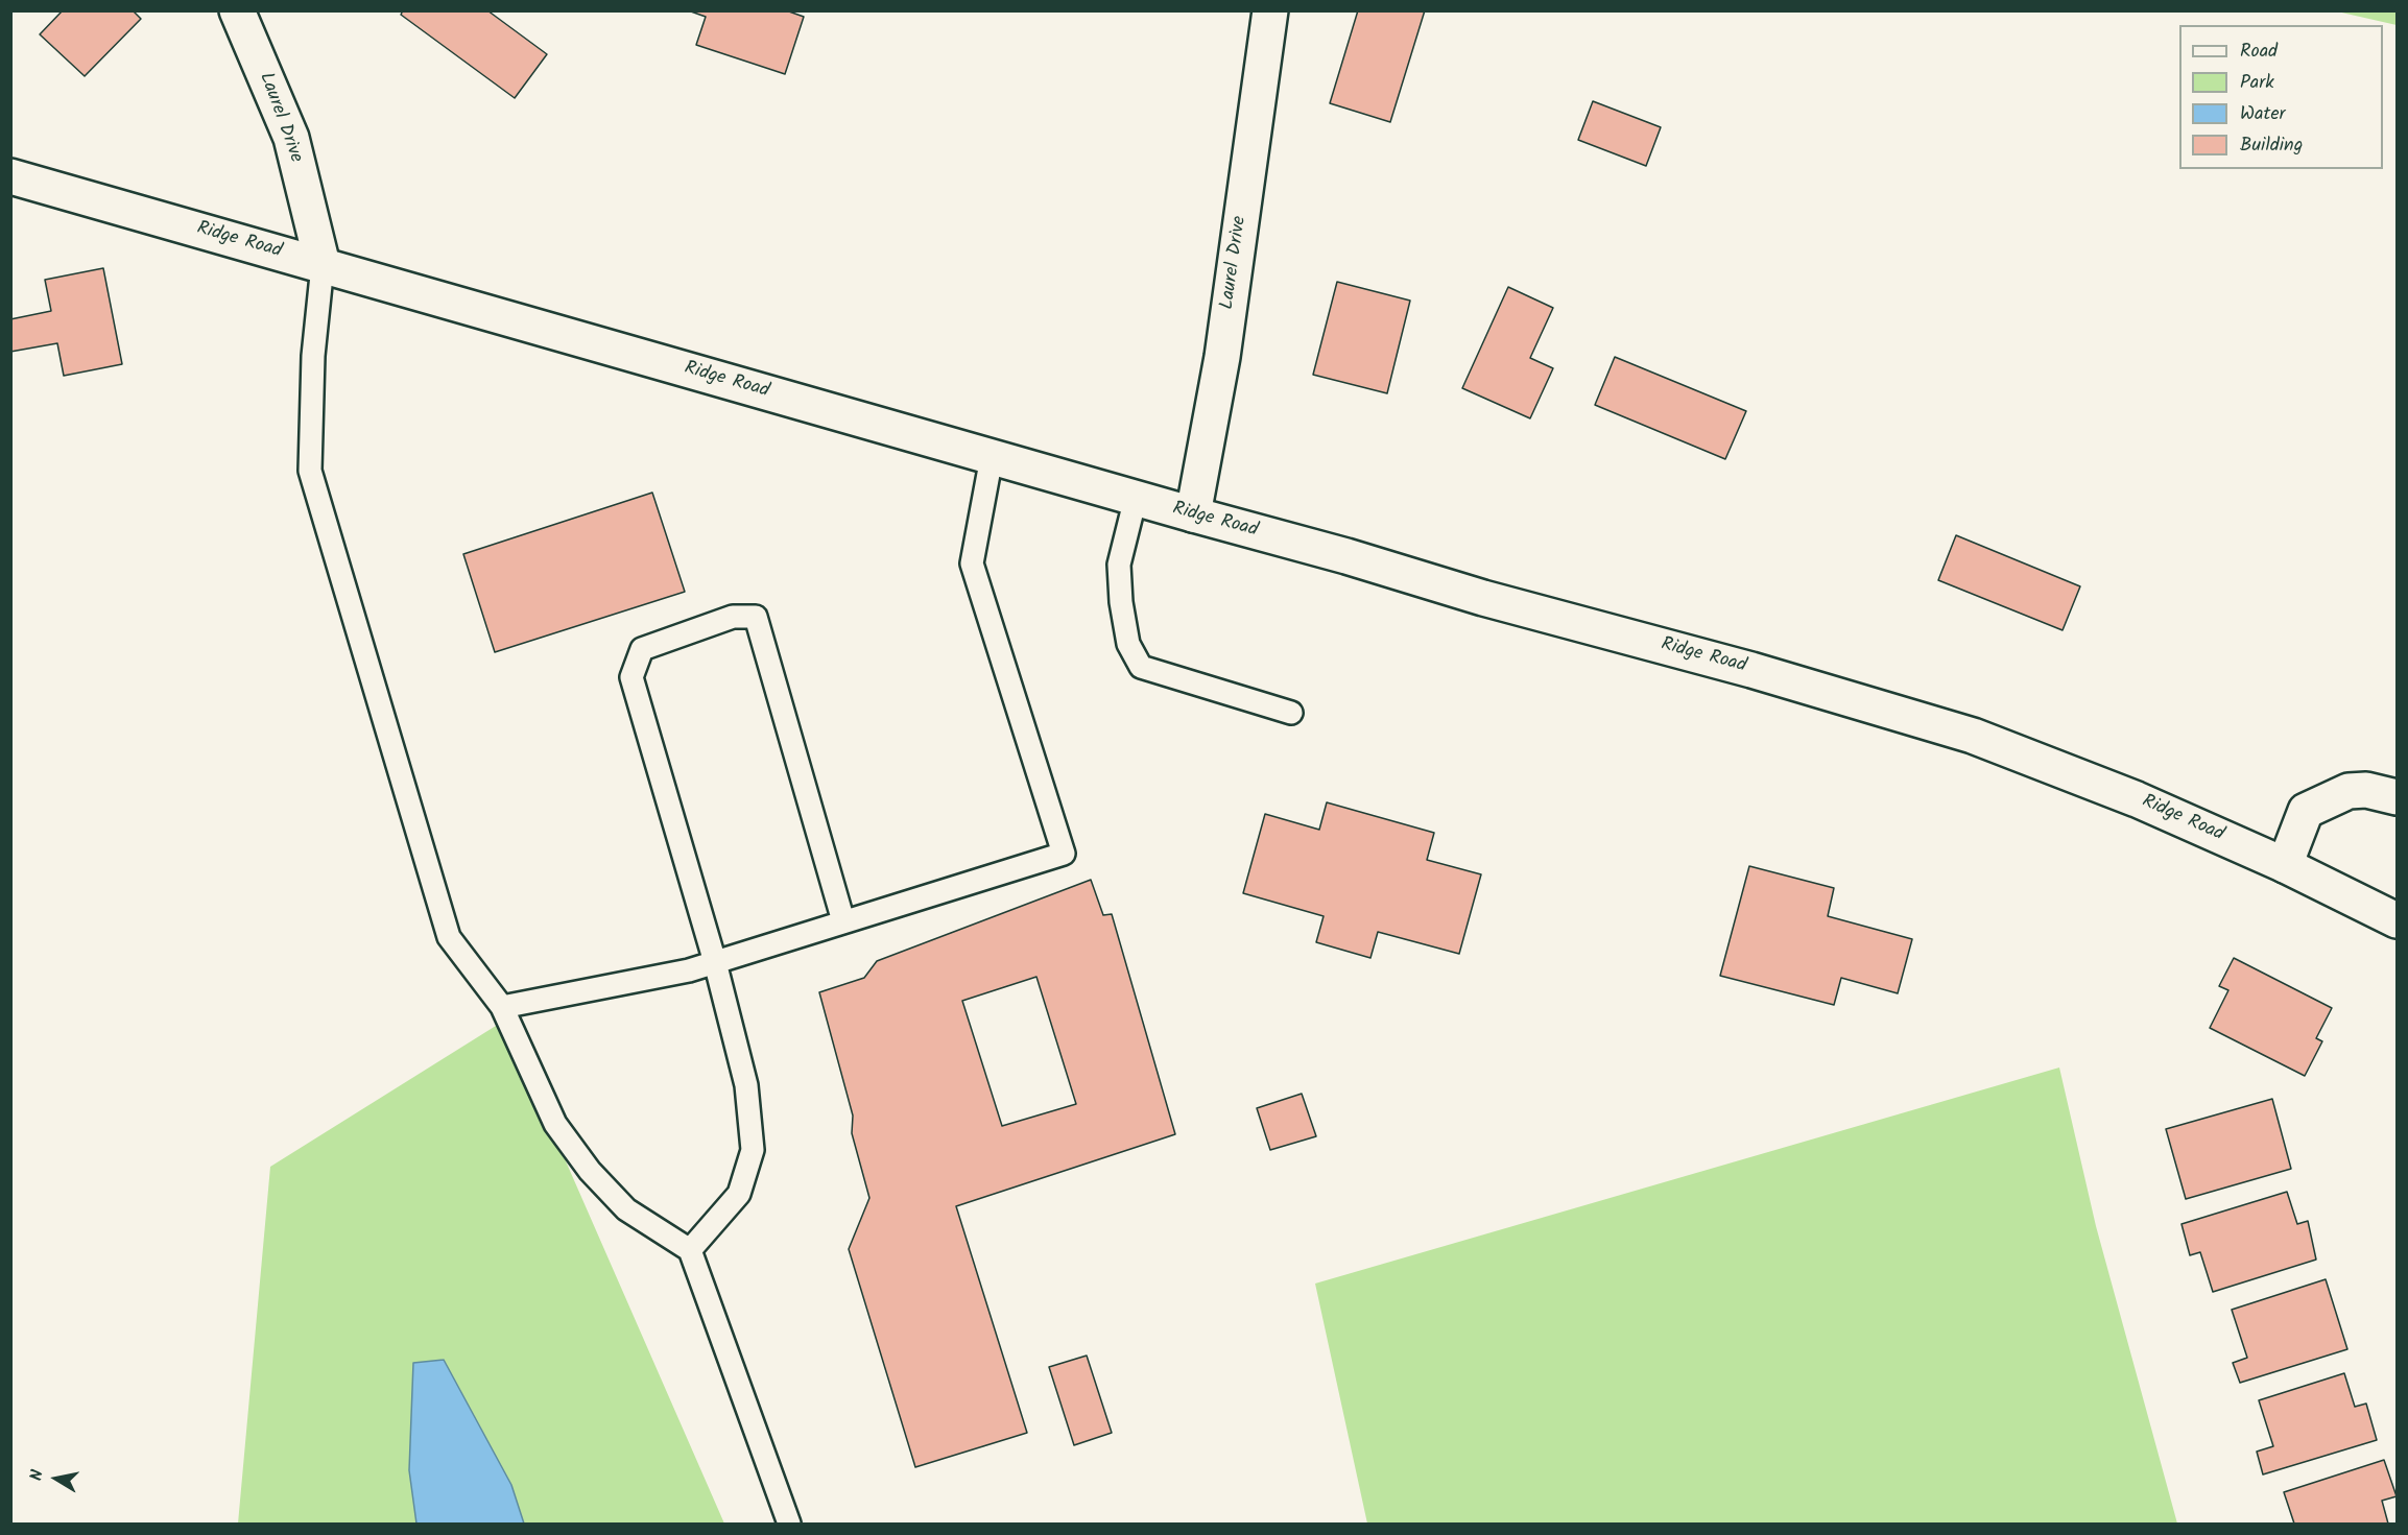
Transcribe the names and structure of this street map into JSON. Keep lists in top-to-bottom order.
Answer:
{
  "streets": {
    "street": ["Laurel Drive", "Ridge Road"]
  },
  "crossings": [
    ["Laurel Drive", "Ridge Road"]
  ],
  "legend": [
    "Road",
    "Park",
    "Water",
    "Building"
  ],
  "north": "left"
}
